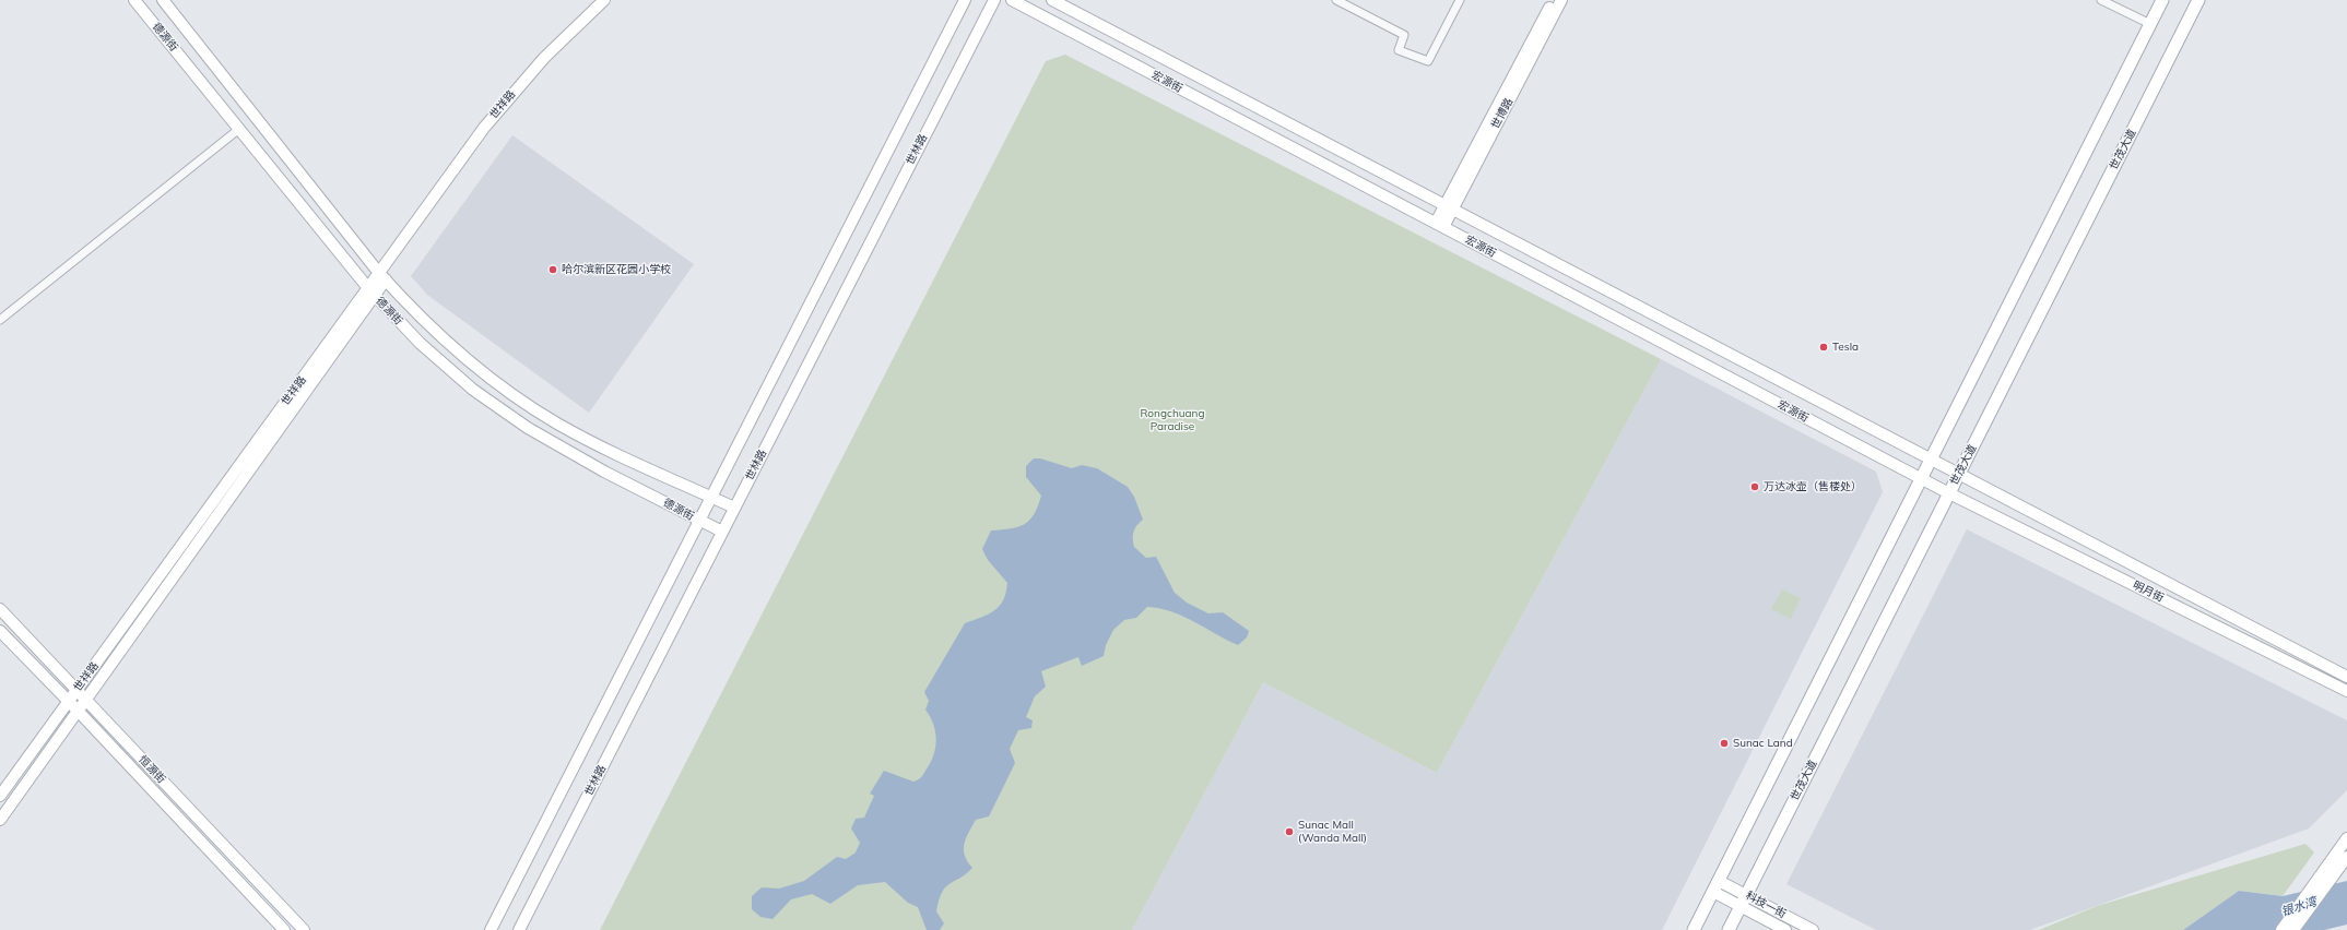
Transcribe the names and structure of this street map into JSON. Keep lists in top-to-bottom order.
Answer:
{
  "streets": {
    "main road": [
      "德源街",
      "宏源街",
      "世祥路",
      "世博路",
      "世林路",
      "世茂大道",
      "明月街",
      "恒源街",
      "科技一街"
    ]
  },
  "crossings": [
    ["德源街", "世祥路"],
    ["德源街", "世林路"],
    ["宏源街", "世博路"],
    ["宏源街", "世茂大道"],
    ["宏源街", "明月街"],
    ["世祥路", "恒源街"],
    ["世茂大道", "明月街"],
    ["世茂大道", "科技一街"]
  ],
  "water": ["银水湾"],
  "parks": ["Rongchuang Paradise"],
  "places": [
    "哈尔滨新区花园小学校",
    "Tesla",
    "万达冰壶（售楼处）",
    "Sunac Land",
    "Sunac Mall (Wanda Mall)"
  ]
}
